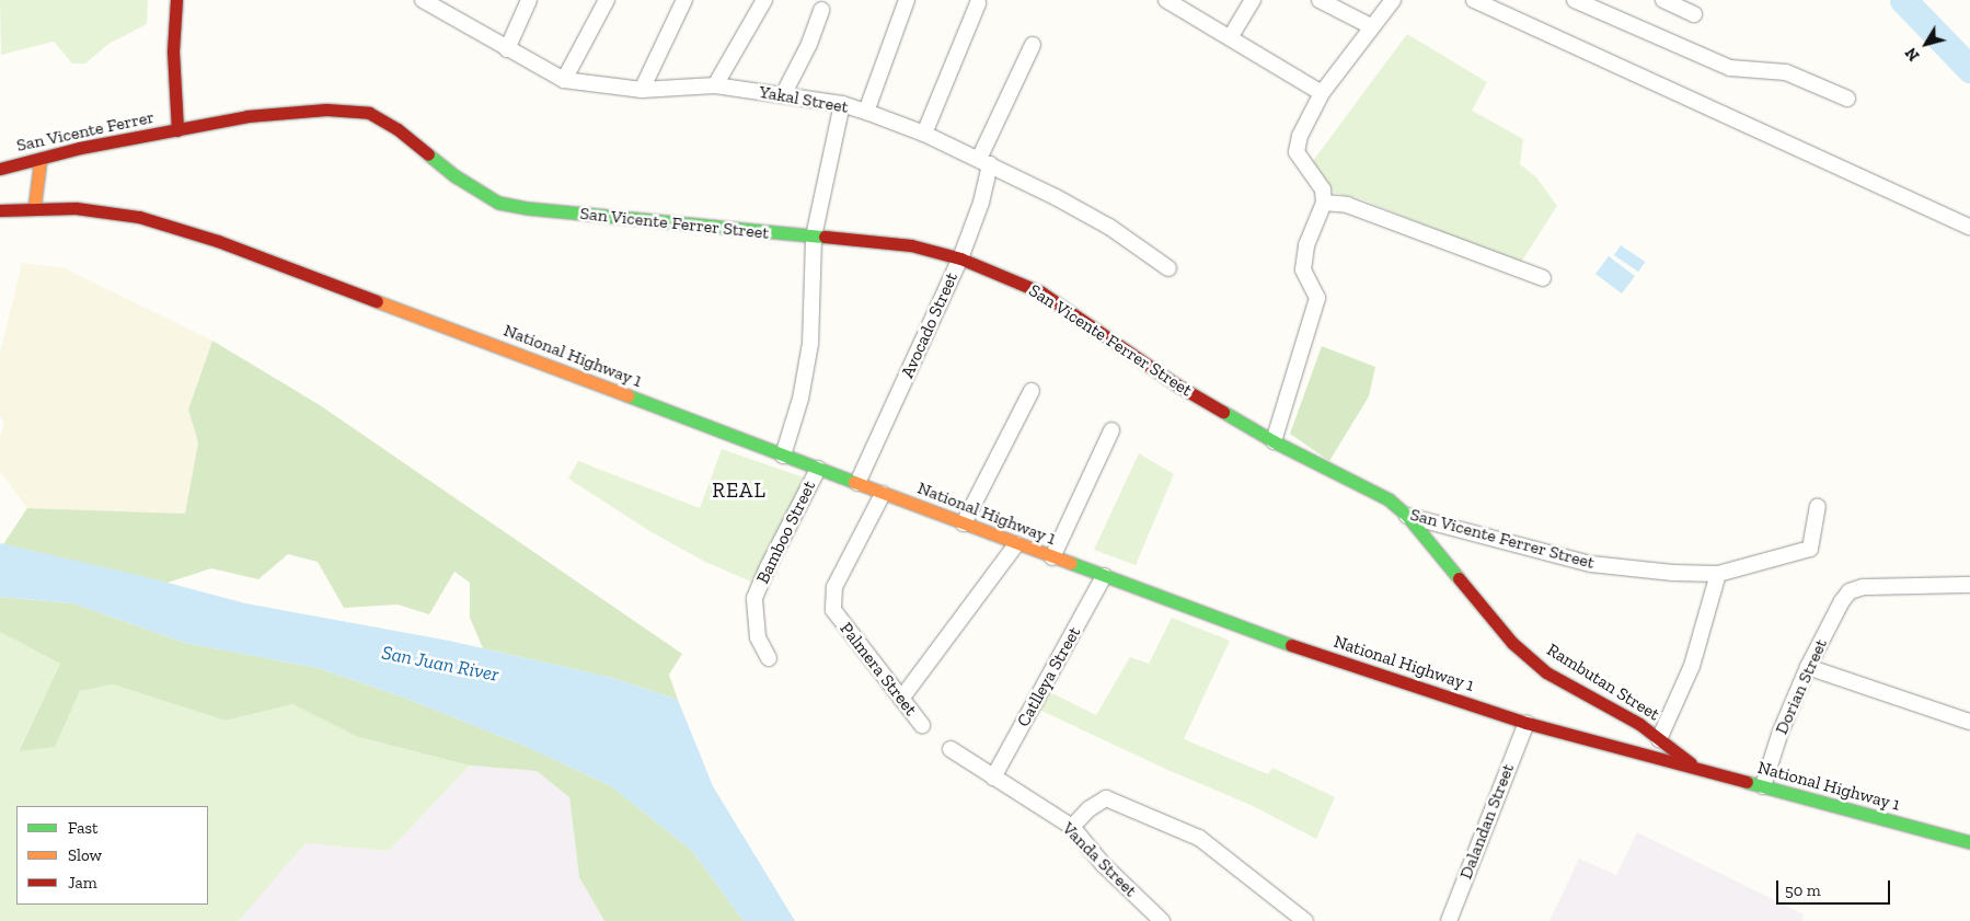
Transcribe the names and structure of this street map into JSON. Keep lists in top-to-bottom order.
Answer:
{
  "streets": {
    "main road": [
      "San Vicente Ferrer",
      "San Vicente Ferrer Street",
      "National Highway 1",
      "Rambutan Street"
    ],
    "street": [
      "Yakal Street",
      "Avocado Street",
      "Bamboo Street",
      "Palmera Street",
      "Catlleya Street",
      "Dorian Street",
      "Dalandan Street",
      "Vanda Street"
    ]
  },
  "crossings": [
    ["Yakal Street", "Avocado Street"],
    ["San Vicente Ferrer", "San Vicente Ferrer Street"],
    ["San Vicente Ferrer Street", "Avocado Street"],
    ["San Vicente Ferrer Street", "Rambutan Street"],
    ["Avocado Street", "National Highway 1"],
    ["National Highway 1", "Bamboo Street"],
    ["National Highway 1", "Palmera Street"],
    ["National Highway 1", "Catlleya Street"],
    ["National Highway 1", "Rambutan Street"],
    ["National Highway 1", "Dorian Street"],
    ["National Highway 1", "Dalandan Street"],
    ["Catlleya Street", "Vanda Street"]
  ],
  "districts": ["REAL"],
  "water": ["San Juan River"],
  "legend": ["Fast", "Slow", "Jam"],
  "scale_bar": "50 m",
  "north": "bottom left"
}
